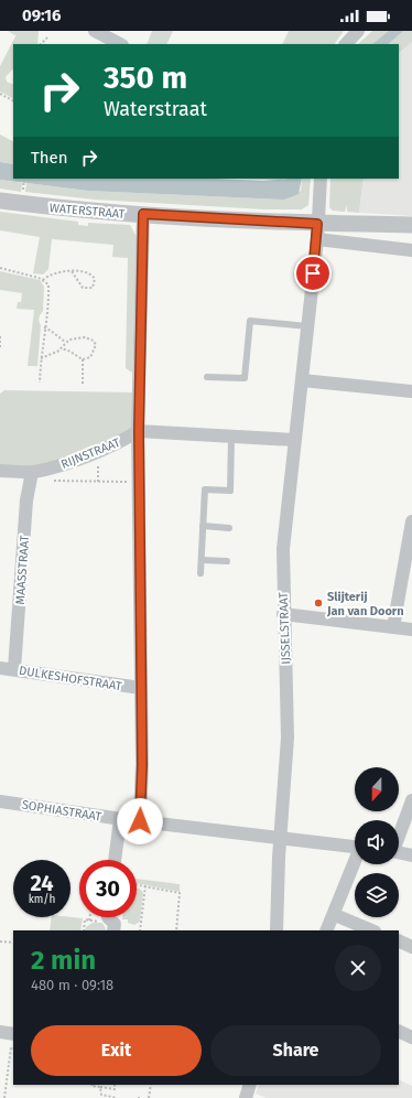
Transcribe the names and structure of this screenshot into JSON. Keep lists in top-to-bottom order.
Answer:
{
  "streets": {
    "street": [
      "WATERSTRAAT",
      "RIJNSTRAAT",
      "MAASSTRAAT",
      "IJSSELSTRAAT",
      "DULKESHOFSTRAAT",
      "SOPHIASTRAAT"
    ]
  },
  "crossings": [
    ["WATERSTRAAT", "IJSSELSTRAAT"],
    ["RIJNSTRAAT", "MAASSTRAAT"],
    ["MAASSTRAAT", "DULKESHOFSTRAAT"],
    ["IJSSELSTRAAT", "SOPHIASTRAAT"]
  ],
  "places": ["Slijterij Jan van Doorn"],
  "north": "bottom",
  "page": {
    "status": "09:16",
    "turn": ["350 m", "Waterstraat"],
    "then": "Then",
    "speed": "24 km/h",
    "limit": "30",
    "heading": ["2 min", "480 m · 09:18"],
    "buttons": ["Exit", "Share"]
  }
}
